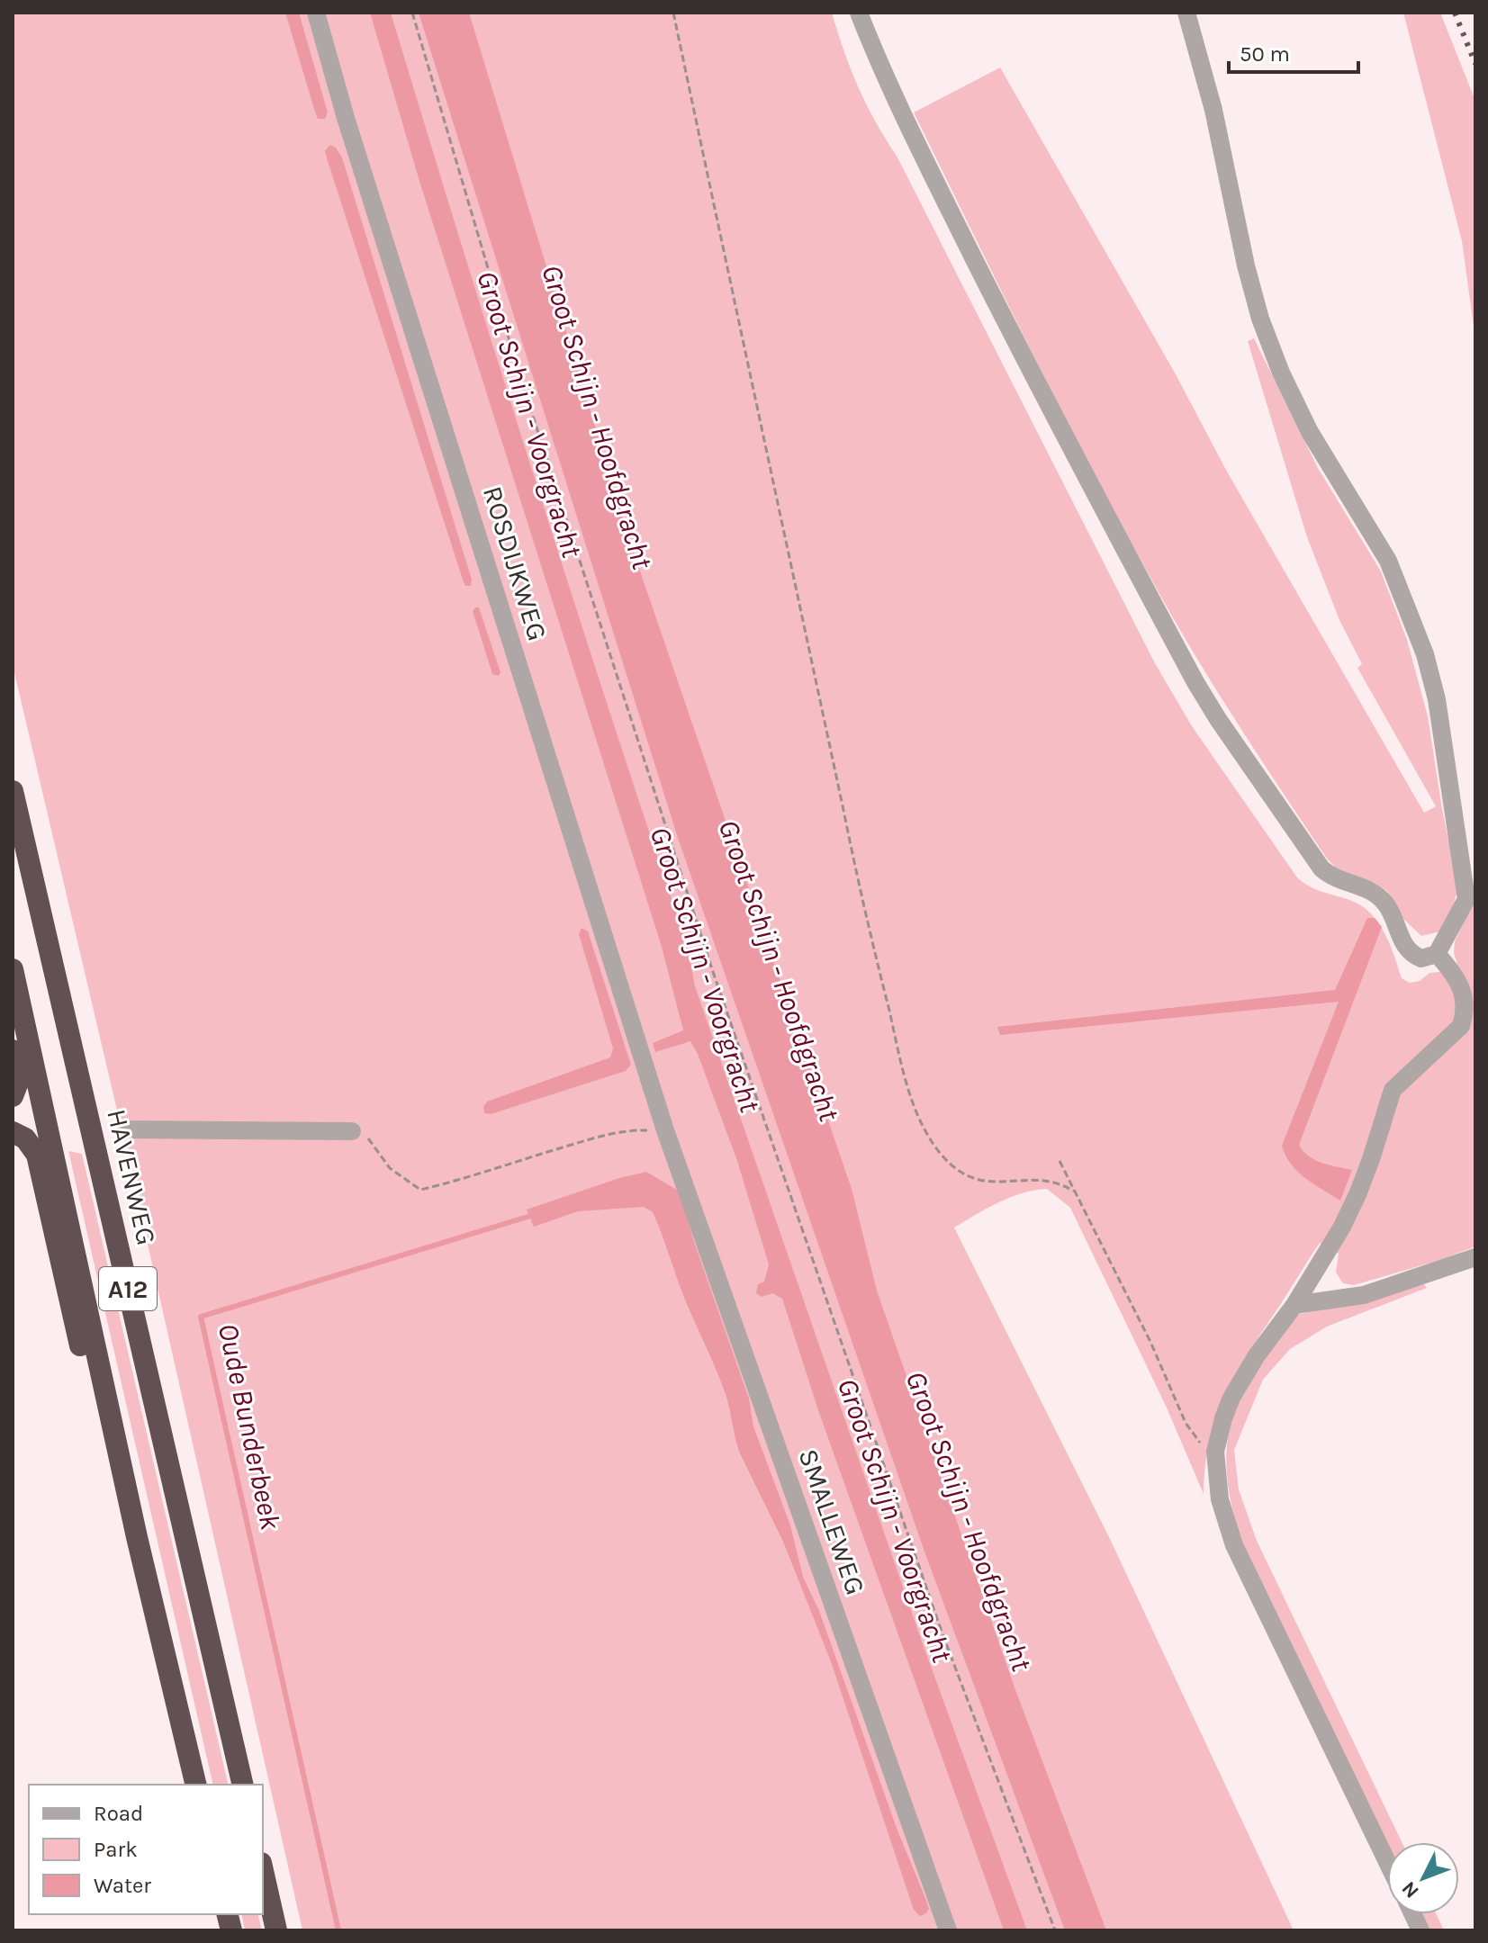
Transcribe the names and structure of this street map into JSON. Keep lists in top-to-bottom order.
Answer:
{
  "streets": {
    "highway": ["HAVENWEG", "A12"],
    "street": ["ROSDIJKWEG", "SMALLEWEG"]
  },
  "crossings": [
    ["ROSDIJKWEG", "SMALLEWEG"]
  ],
  "water": ["Groot Schijn - Voorgracht", "Groot Schijn - Hoofdgracht", "Oude Bunderbeek"],
  "legend": ["Road", "Park", "Water"],
  "scale_bar": "50 m",
  "north": "bottom left"
}
